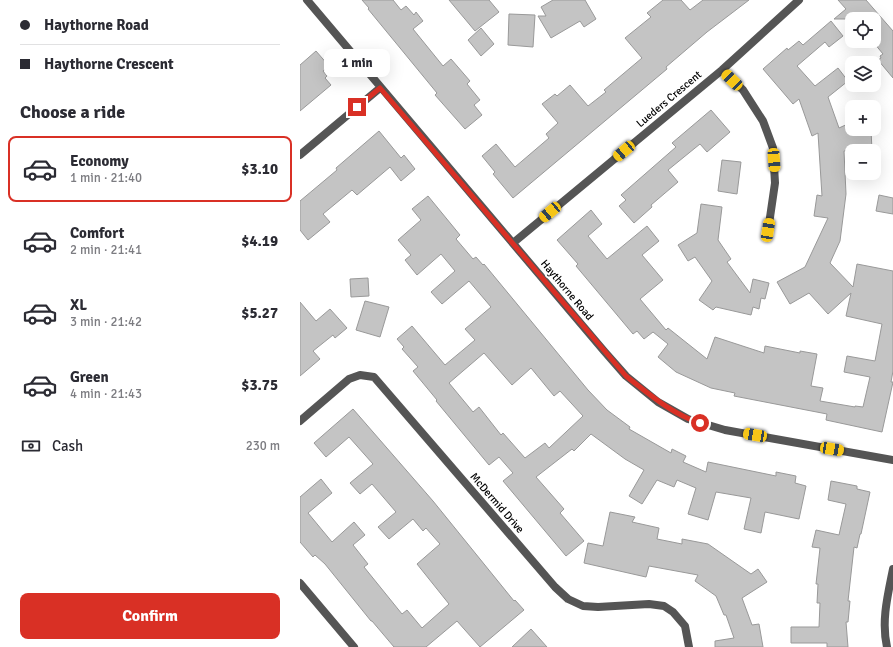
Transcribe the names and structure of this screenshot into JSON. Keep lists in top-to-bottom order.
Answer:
{
  "streets": {
    "street": ["Lueders Crescent", "Haythorne Road", "McDermid Drive"]
  },
  "crossings": [
    ["Lueders Crescent", "Haythorne Road"]
  ],
  "page": {
    "banner": ["Haythorne Road", "Haythorne Crescent"],
    "map_buttons": ["+", "−"],
    "bubble": "1 min",
    "heading": "Choose a ride",
    "list": [
      {
        "name": "Economy",
        "note": "1 min · 21:40",
        "value": "$3.10"
      },
      {
        "name": "Comfort",
        "note": "2 min · 21:41",
        "value": "$4.19"
      },
      {
        "name": "XL",
        "note": "3 min · 21:42",
        "value": "$5.27"
      },
      {
        "name": "Green",
        "note": "4 min · 21:43",
        "value": "$3.75"
      }
    ],
    "pay": ["Cash", "230 m"],
    "buttons": "Confirm"
  }
}
